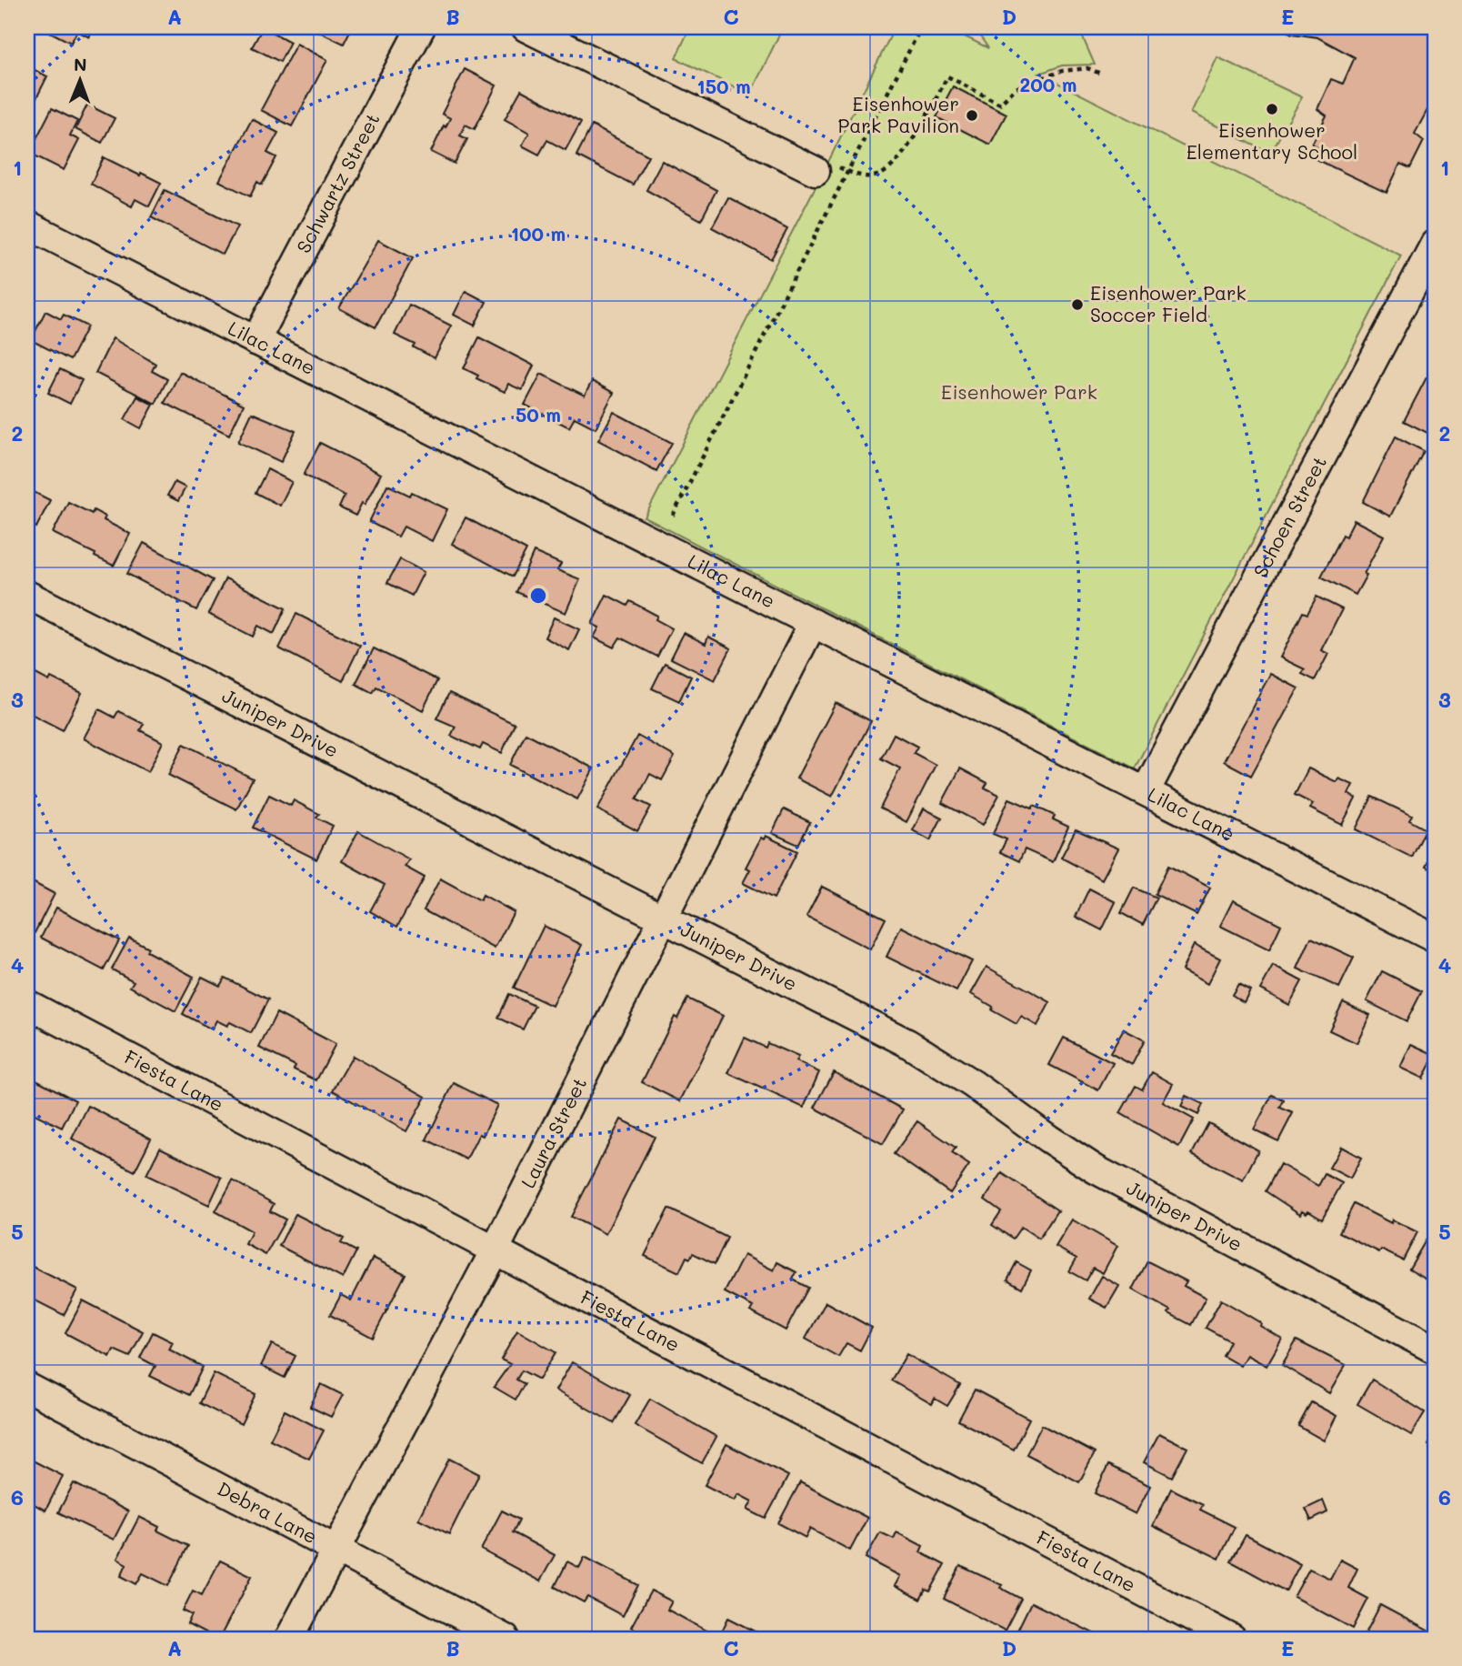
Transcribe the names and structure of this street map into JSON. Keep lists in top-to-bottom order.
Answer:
{
  "streets": {
    "street": [
      "Schwartz Street",
      "Lilac Lane",
      "Schoen Street",
      "Juniper Drive",
      "Fiesta Lane",
      "Laura Street",
      "Debra Lane"
    ]
  },
  "crossings": [
    ["Schwartz Street", "Lilac Lane"],
    ["Lilac Lane", "Schoen Street"],
    ["Lilac Lane", "Laura Street"],
    ["Juniper Drive", "Laura Street"],
    ["Fiesta Lane", "Laura Street"],
    ["Laura Street", "Debra Lane"]
  ],
  "parks": ["Eisenhower Park"],
  "places": ["Eisenhower Elementary School", "Eisenhower Park Pavilion", "Eisenhower Park Soccer Field"],
  "north": "top",
  "grid": {
    "columns": [
      "A",
      "B",
      "C",
      "D",
      "E"
    ],
    "rows": [
      "1",
      "2",
      "3",
      "4",
      "5",
      "6"
    ]
  },
  "rings": [
    "200 m",
    "150 m",
    "100 m",
    "50 m"
  ]
}
